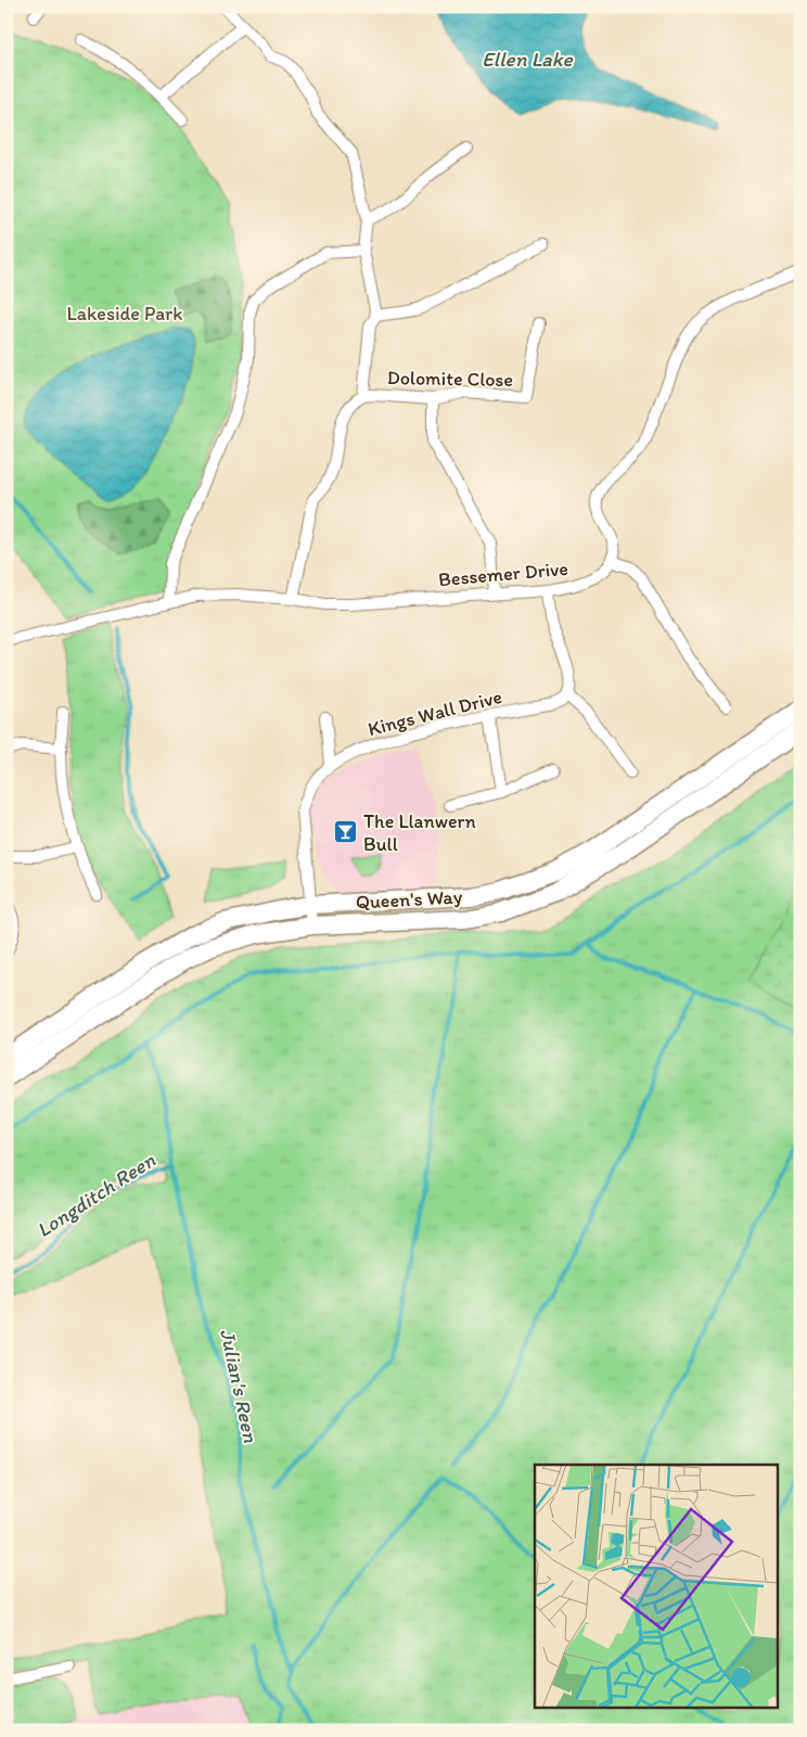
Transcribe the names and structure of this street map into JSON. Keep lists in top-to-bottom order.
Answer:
{
  "streets": {
    "main road": ["Queen's Way"],
    "street": ["Dolomite Close", "Bessemer Drive", "Kings Wall Drive"]
  },
  "crossings": [
    ["Kings Wall Drive", "Queen's Way"]
  ],
  "water": ["Ellen Lake", "Longditch Reen", "Julian's Reen"],
  "parks": ["Lakeside Park"],
  "places": {
    "bar": ["The Llanwern Bull"]
  }
}
